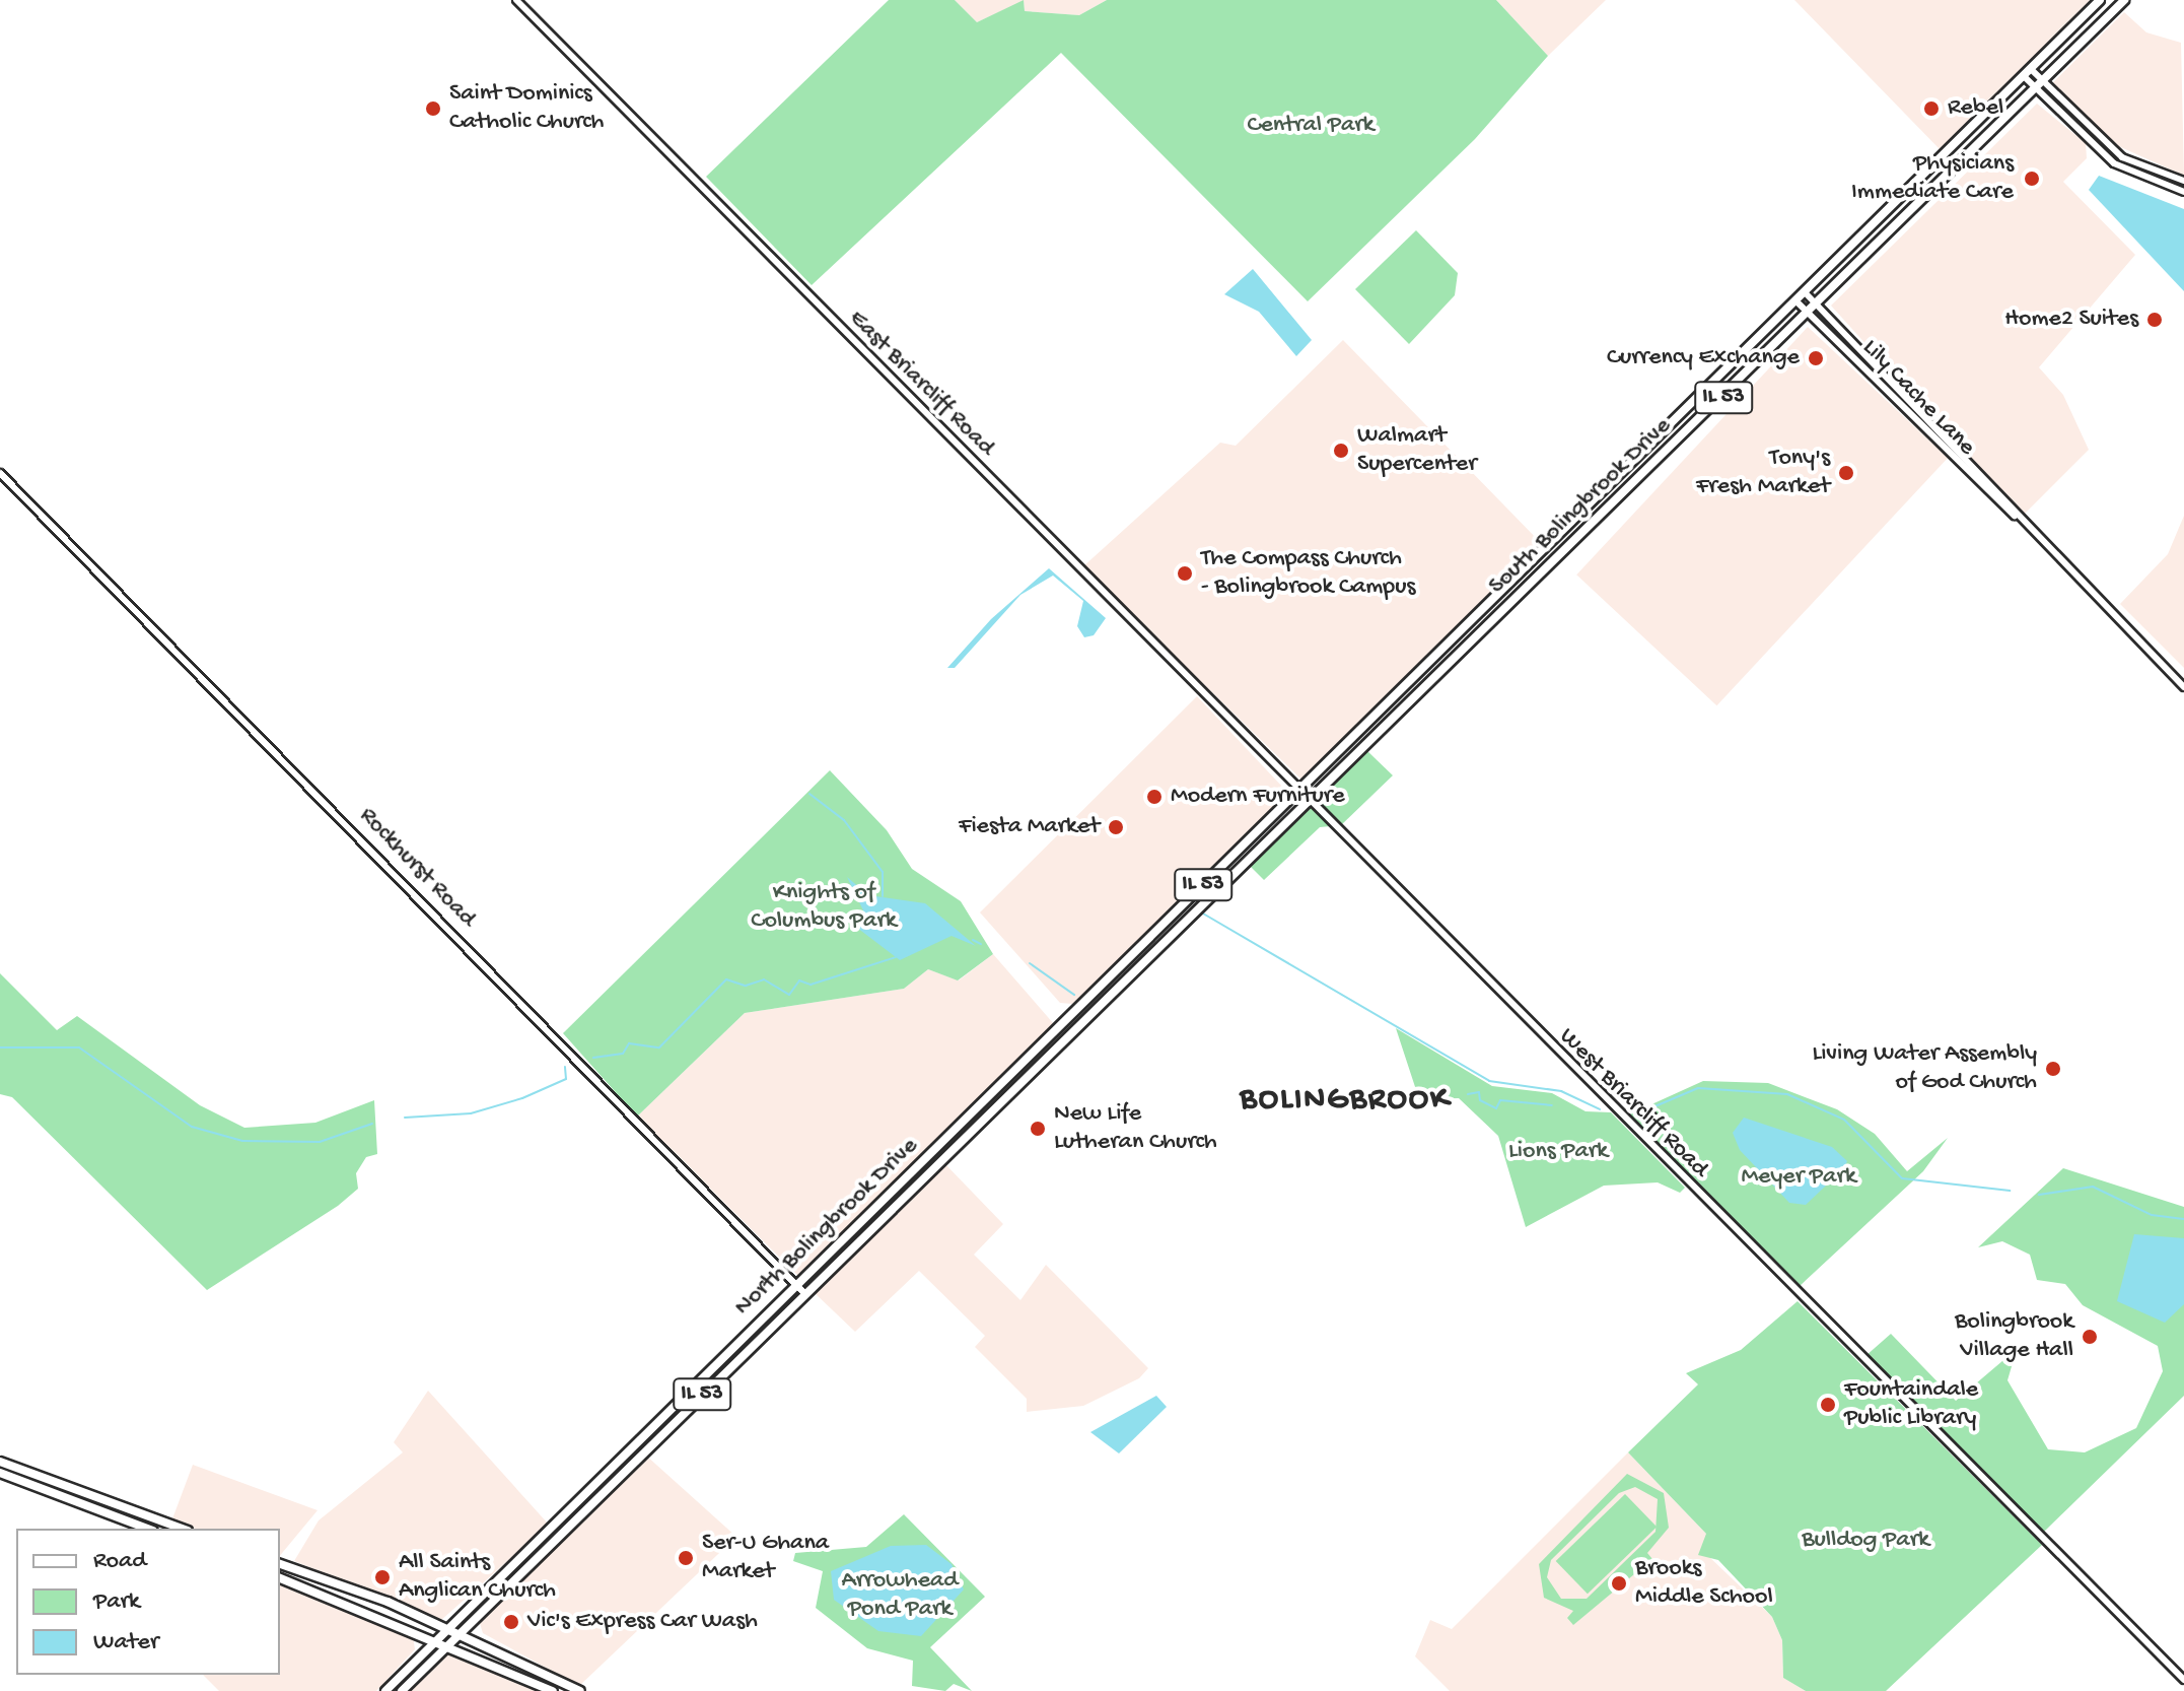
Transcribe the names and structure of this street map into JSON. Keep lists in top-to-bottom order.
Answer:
{
  "streets": {
    "main road": ["IL 53", "South Bolingbrook Drive", "North Bolingbrook Drive"],
    "street": [
      "East Briarcliff Road",
      "Lily Cache Lane",
      "Rockhurst Road",
      "West Briarcliff Road"
    ]
  },
  "crossings": [
    ["East Briarcliff Road", "South Bolingbrook Drive"],
    ["East Briarcliff Road", "West Briarcliff Road"],
    ["East Briarcliff Road", "North Bolingbrook Drive"],
    ["Lily Cache Lane", "South Bolingbrook Drive"],
    ["South Bolingbrook Drive", "West Briarcliff Road"],
    ["South Bolingbrook Drive", "North Bolingbrook Drive"],
    ["Rockhurst Road", "North Bolingbrook Drive"],
    ["West Briarcliff Road", "North Bolingbrook Drive"]
  ],
  "districts": ["BOLINGBROOK"],
  "parks": [
    "Central Park",
    "Knights of Columbus Park",
    "Lions Park",
    "Meyer Park",
    "Bulldog Park",
    "Arrowhead Pond Park"
  ],
  "places": [
    "Saint Dominics Catholic Church",
    "Rebel",
    "Physicians Immediate Care",
    "Home2 Suites",
    "Currency Exchange",
    "Walmart Supercenter",
    "Tony's Fresh Market",
    "The Compass Church - Bolingbrook Campus",
    "Modern Furniture",
    "Fiesta Market",
    "Living Water Assembly of God Church",
    "New Life Lutheran Church",
    "Bolingbrook Village Hall",
    "Fountaindale Public Library",
    "Ser-U Ghana Market",
    "All Saints Anglican Church",
    "Brooks Middle School",
    "Vic's Express Car Wash"
  ],
  "legend": ["Road", "Park", "Water"]
}
